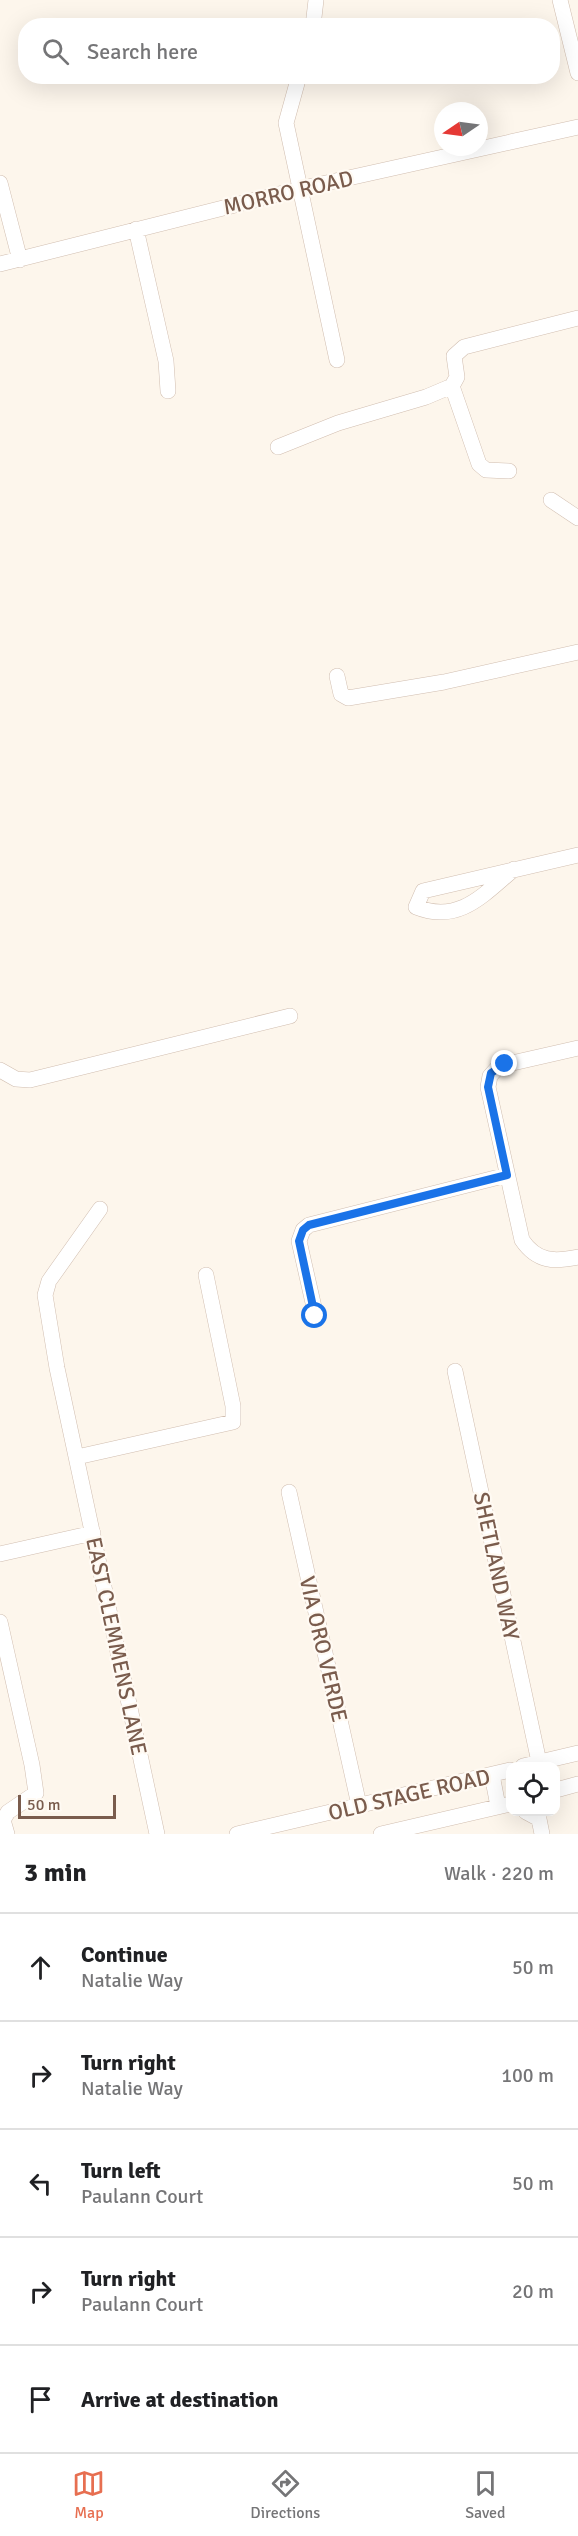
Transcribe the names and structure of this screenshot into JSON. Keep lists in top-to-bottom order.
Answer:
{
  "streets": {
    "street": [
      "MORRO ROAD",
      "SHETLAND WAY",
      "EAST CLEMMENS LANE",
      "VIA ORO VERDE",
      "OLD STAGE ROAD"
    ]
  },
  "crossings": [
    ["VIA ORO VERDE", "OLD STAGE ROAD"]
  ],
  "scale_bar": "50 m",
  "north": "left",
  "page": {
    "search": "Search here",
    "scale": "50 m",
    "heading": ["3 min", "Walk · 220 m"],
    "list": [
      ["Continue", "Natalie Way", "50 m"],
      ["Turn right", "Natalie Way", "100 m"],
      ["Turn left", "Paulann Court", "50 m"],
      ["Turn right", "Paulann Court", "20 m"],
      "Arrive at destination"
    ],
    "nav": ["Map", "Directions", "Saved"]
  }
}
